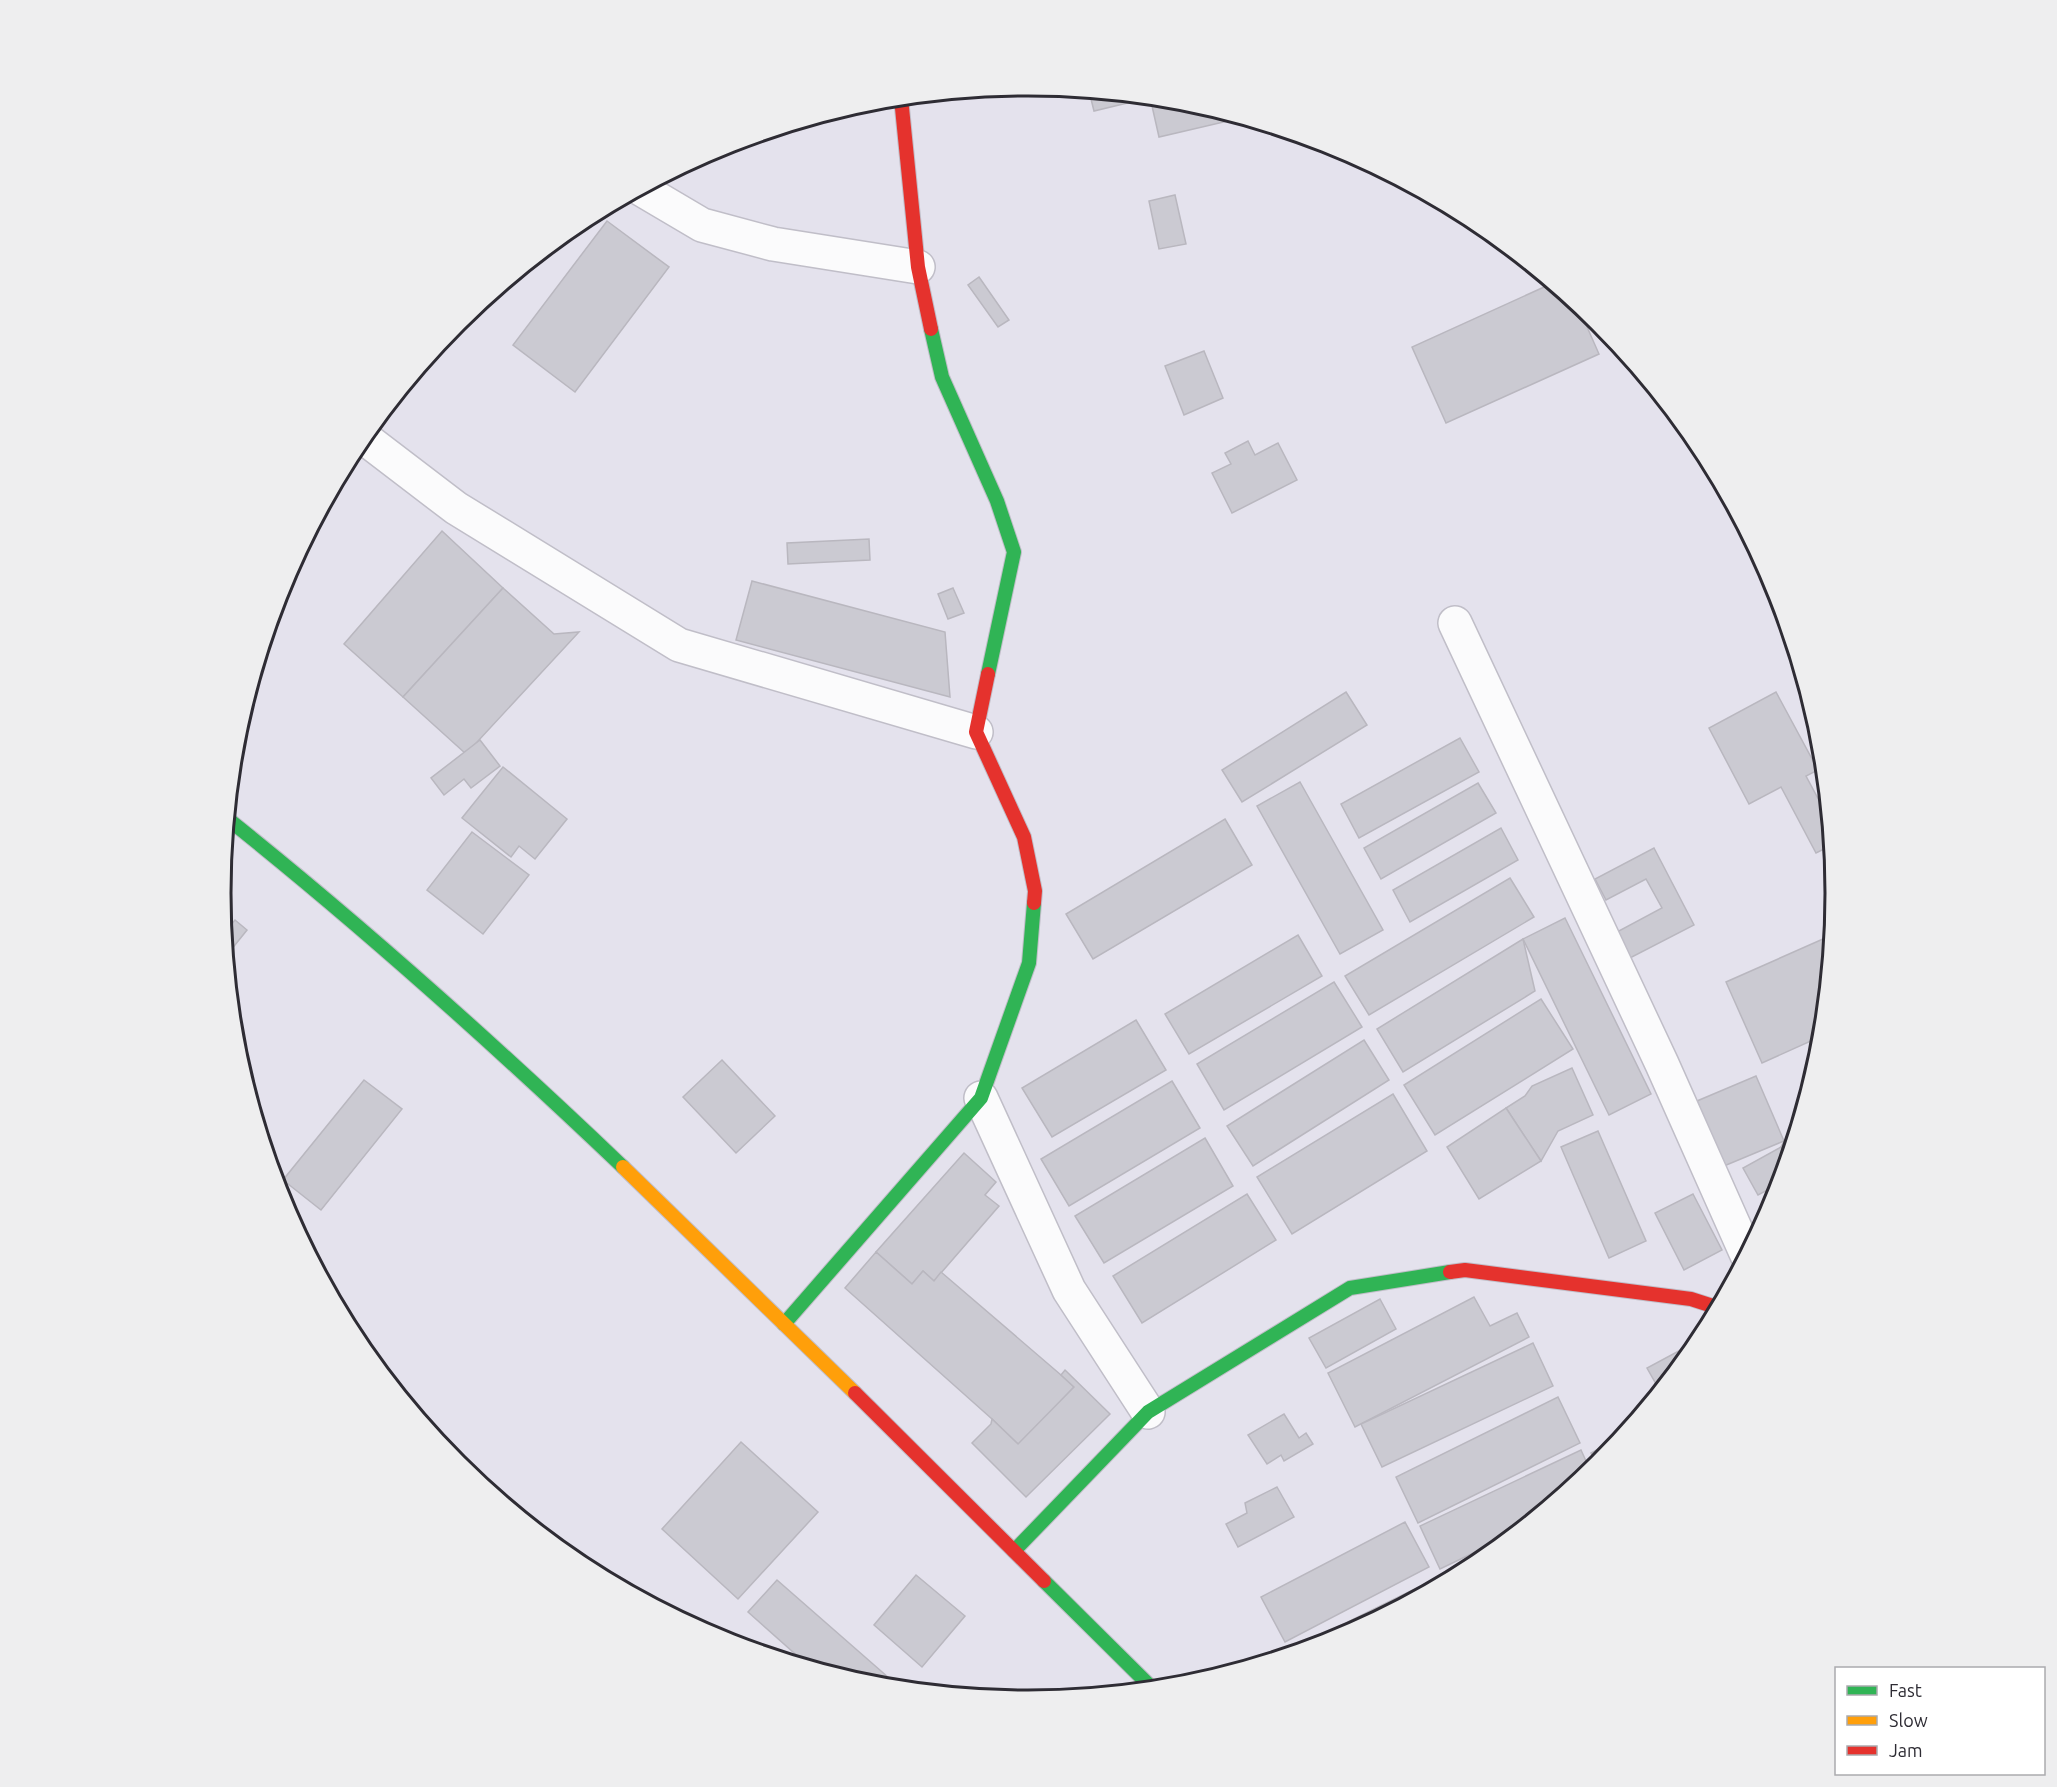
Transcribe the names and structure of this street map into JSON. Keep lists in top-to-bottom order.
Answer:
{
  "legend": ["Fast", "Slow", "Jam"]
}
